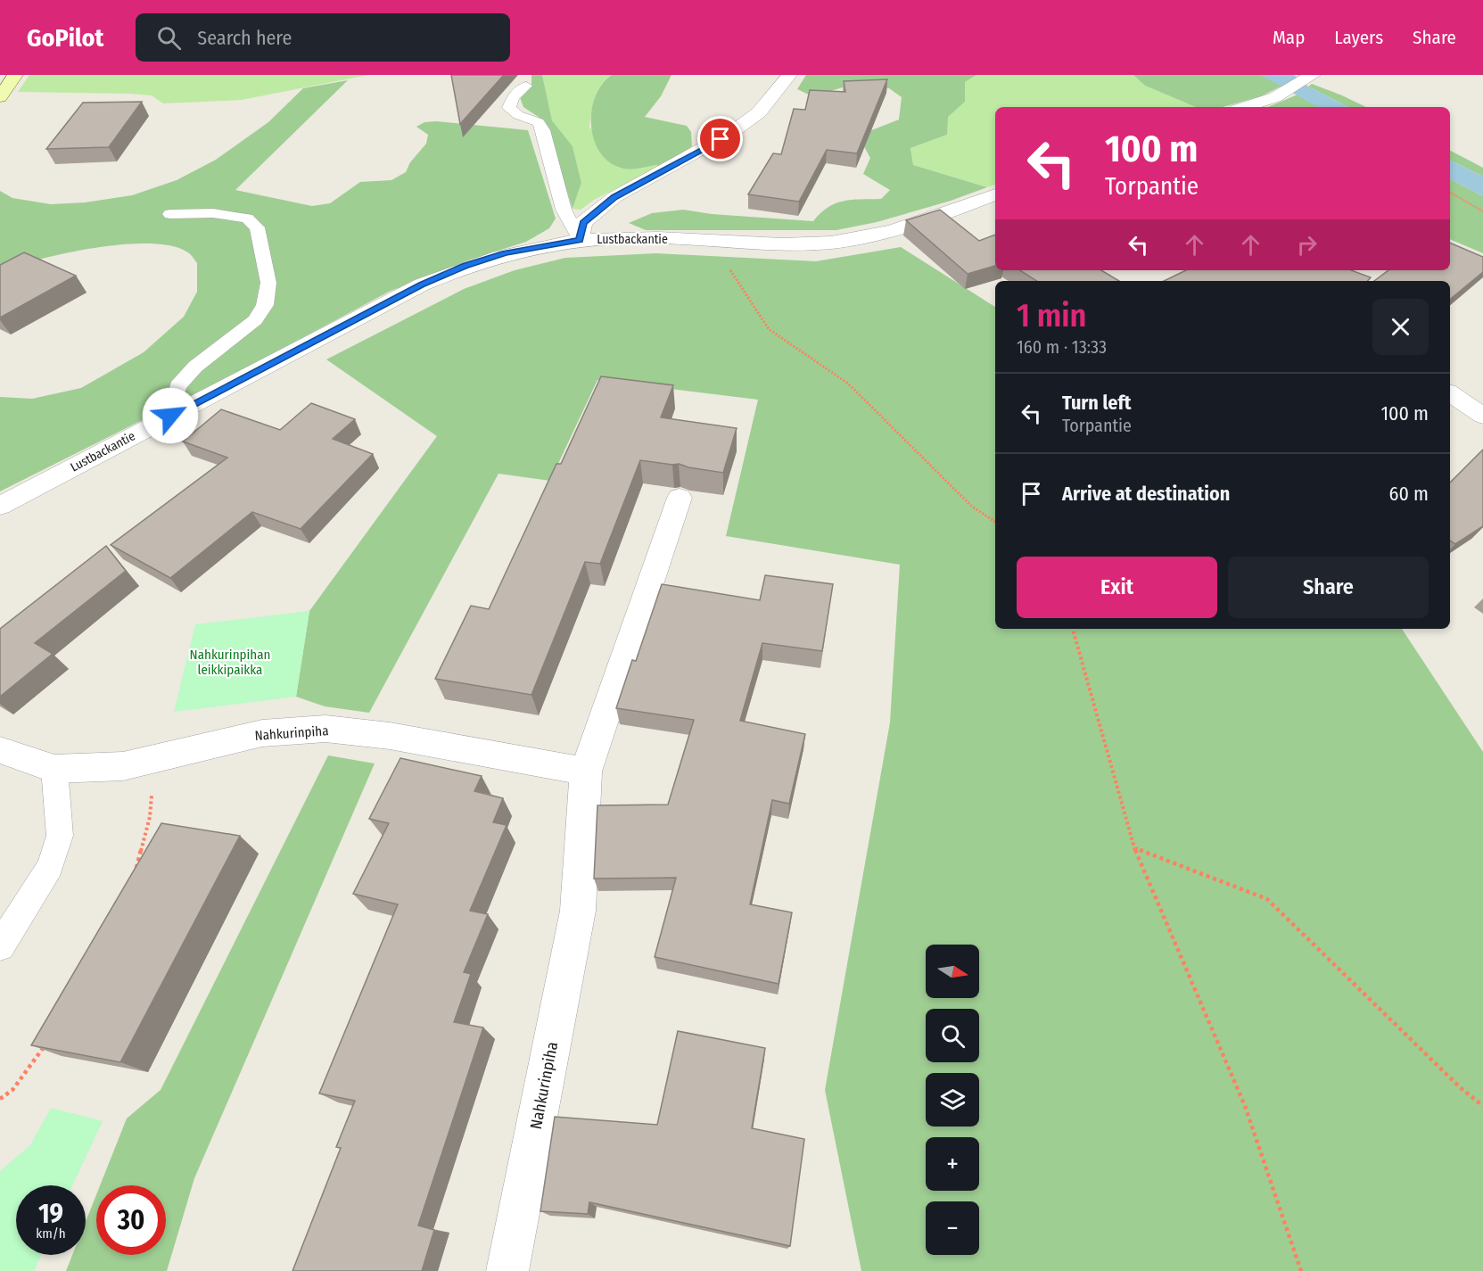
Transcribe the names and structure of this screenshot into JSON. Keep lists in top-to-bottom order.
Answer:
{
  "streets": {
    "street": ["Lustbackantie", "Nahkurinpiha"]
  },
  "parks": ["Nahkurinpihan leikkipaikka"],
  "north": "right",
  "page": {
    "header": "GoPilot",
    "search": "Search here",
    "nav": ["Map", "Layers", "Share"],
    "turn": ["100 m", "Torpantie"],
    "heading": ["1 min", "160 m · 13:33"],
    "list": [
      {
        "name": "Turn left",
        "note": "Torpantie",
        "value": "100 m"
      },
      {
        "name": "Arrive at destination",
        "value": "60 m"
      }
    ],
    "buttons": ["Exit", "Share"],
    "map_buttons": ["+", "−"],
    "speed": "19 km/h",
    "limit": "30"
  }
}
